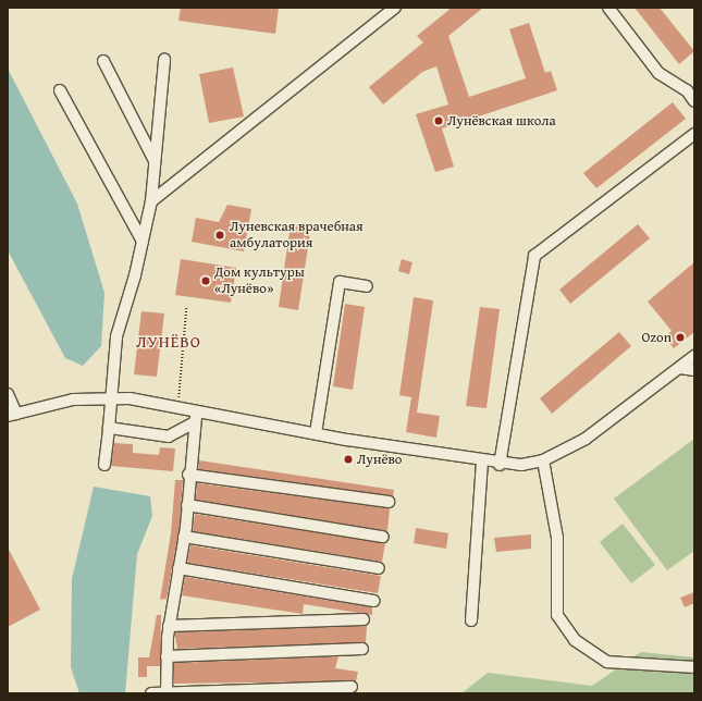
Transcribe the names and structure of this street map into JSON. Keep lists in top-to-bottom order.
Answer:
{
  "districts": ["ЛУНЁВО"],
  "places": [
    "Лунёвская школа",
    "Луневская врачебная амбулатория",
    "Дом культуры «Лунёво»",
    "Ozon",
    "Лунёво"
  ]
}
